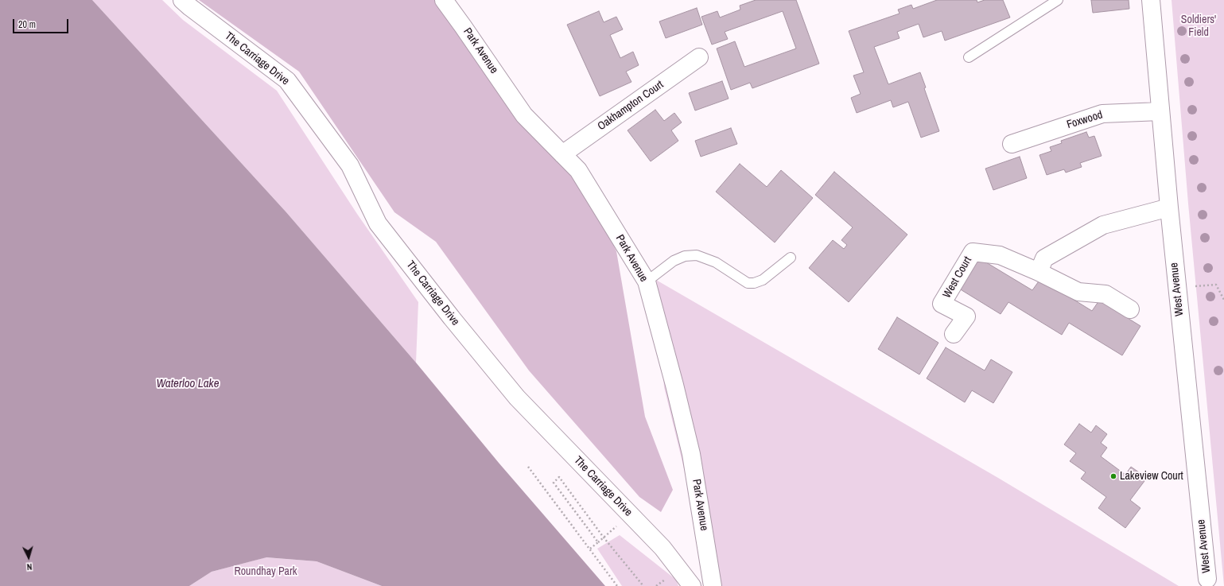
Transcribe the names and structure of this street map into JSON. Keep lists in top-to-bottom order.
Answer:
{
  "streets": {
    "street": [
      "Park Avenue",
      "The Carriage Drive",
      "Oakhampton Court",
      "Foxwood",
      "West Court",
      "West Avenue"
    ]
  },
  "crossings": [
    ["Park Avenue", "Oakhampton Court"],
    ["Foxwood", "West Avenue"]
  ],
  "water": ["Waterloo Lake"],
  "parks": ["Soldiers' Field", "Roundhay Park"],
  "places": ["Lakeview Court"],
  "scale_bar": "20 m",
  "north": "bottom"
}
